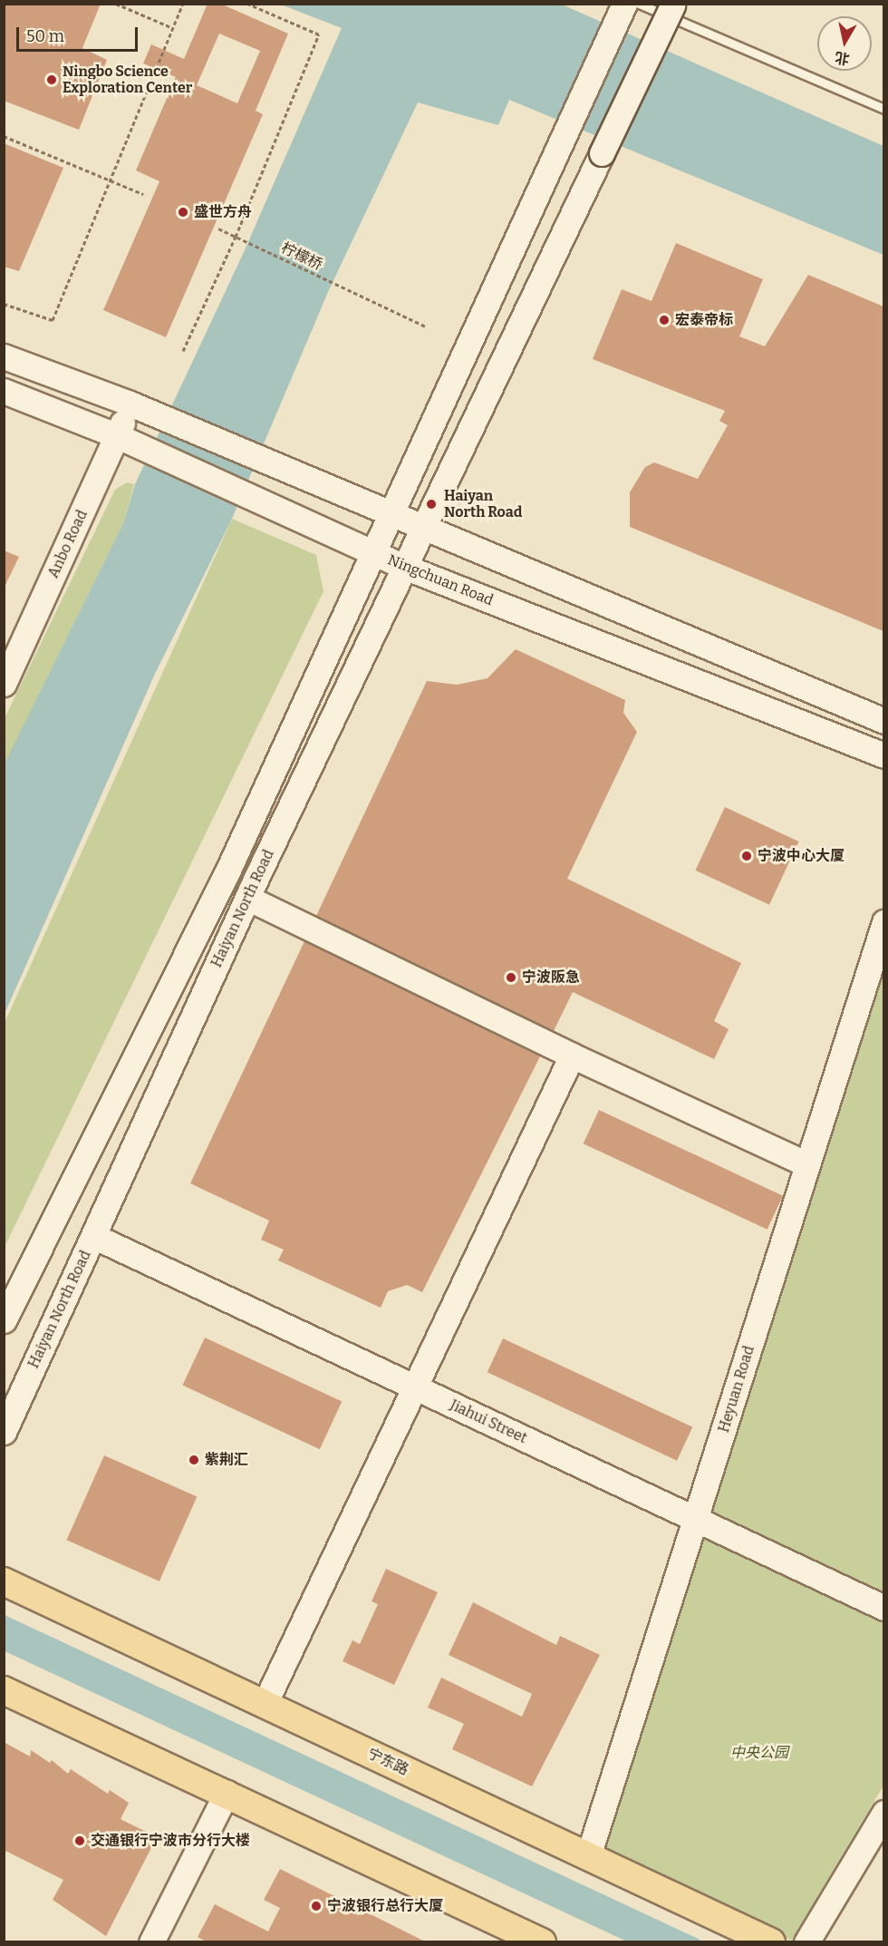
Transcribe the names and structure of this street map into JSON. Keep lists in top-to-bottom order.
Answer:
{
  "streets": {
    "main road": [
      "Anbo Road",
      "Ningchuan Road",
      "Haiyan North Road",
      "Heyuan Road",
      "Jiahui Street",
      "宁东路"
    ],
    "path": ["柠檬桥"]
  },
  "crossings": [
    ["Anbo Road", "Ningchuan Road"],
    ["Ningchuan Road", "Haiyan North Road"],
    ["Haiyan North Road", "Jiahui Street"],
    ["Heyuan Road", "Jiahui Street"],
    ["Heyuan Road", "宁东路"]
  ],
  "parks": ["中央公园"],
  "places": [
    "Ningbo Science Exploration Center",
    "盛世方舟",
    "宏泰帝标",
    "Haiyan North Road",
    "宁波中心大厦",
    "宁波阪急",
    "紫荆汇",
    "交通银行宁波市分行大楼",
    "宁波银行总行大厦"
  ],
  "scale_bar": "50 m",
  "north": "bottom"
}
